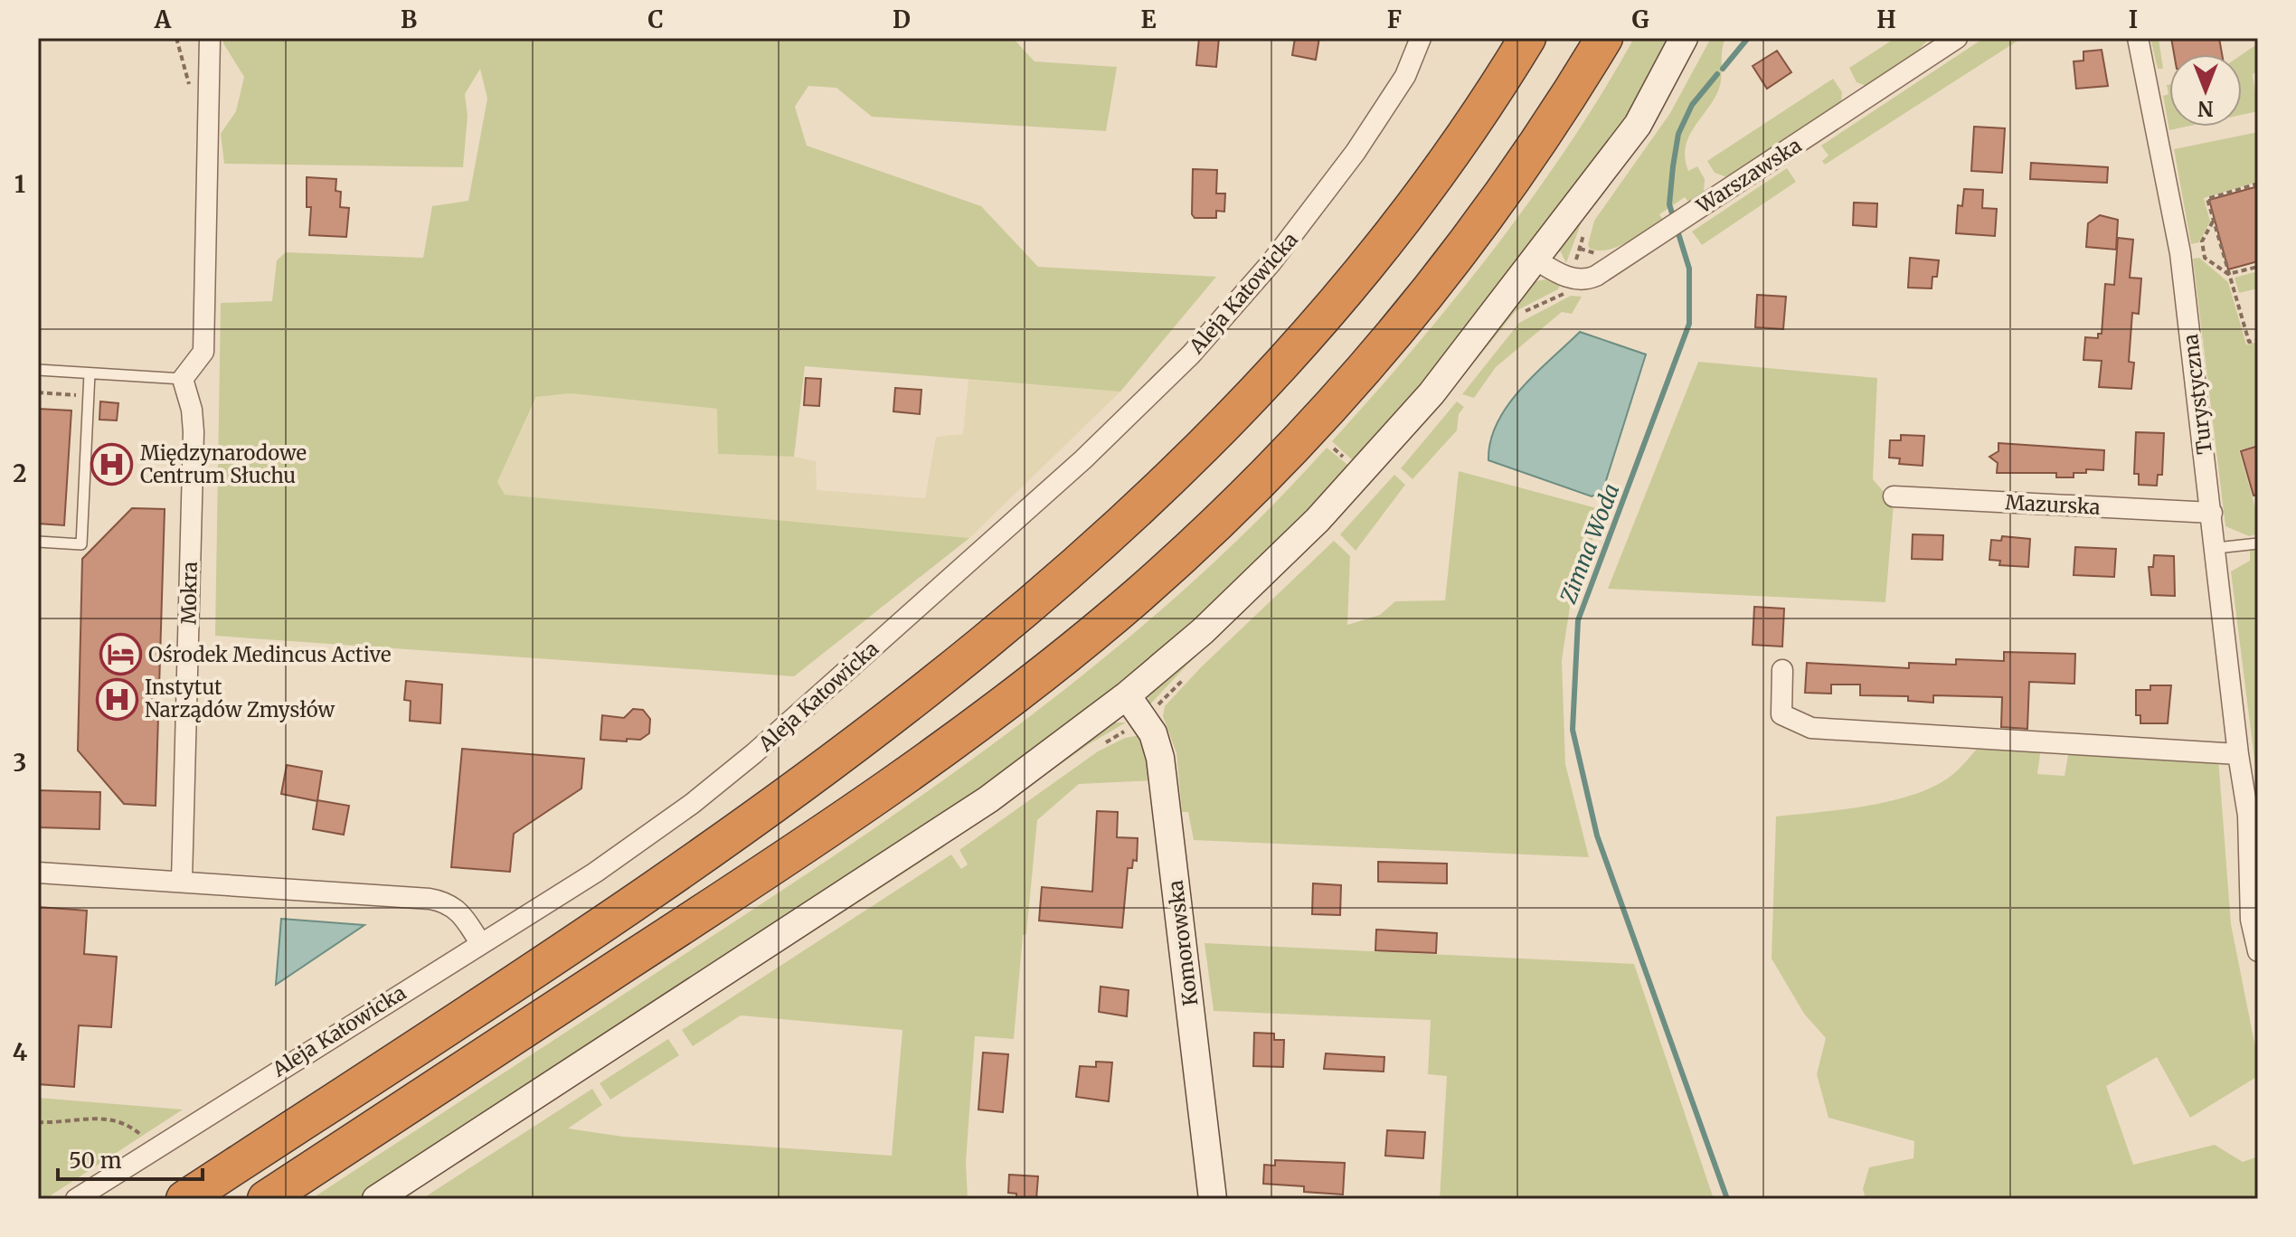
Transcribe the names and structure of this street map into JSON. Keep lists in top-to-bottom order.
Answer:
{
  "streets": {
    "street": [
      "Warszawska",
      "Aleja Katowicka",
      "Turystyczna",
      "Mazurska",
      "Mokra",
      "Komorowska"
    ]
  },
  "crossings": [
    ["Turystyczna", "Mazurska"]
  ],
  "water": ["Zimna Woda"],
  "places": {
    "hospital": ["Międzynarodowe Centrum Słuchu", "Instytut Narządów Zmysłów"],
    "hotel": ["Ośrodek Medincus Active"]
  },
  "scale_bar": "50 m",
  "north": "bottom",
  "grid": {
    "columns": [
      "A",
      "B",
      "C",
      "D",
      "E",
      "F",
      "G",
      "H",
      "I"
    ],
    "rows": [
      "1",
      "2",
      "3",
      "4"
    ]
  }
}
